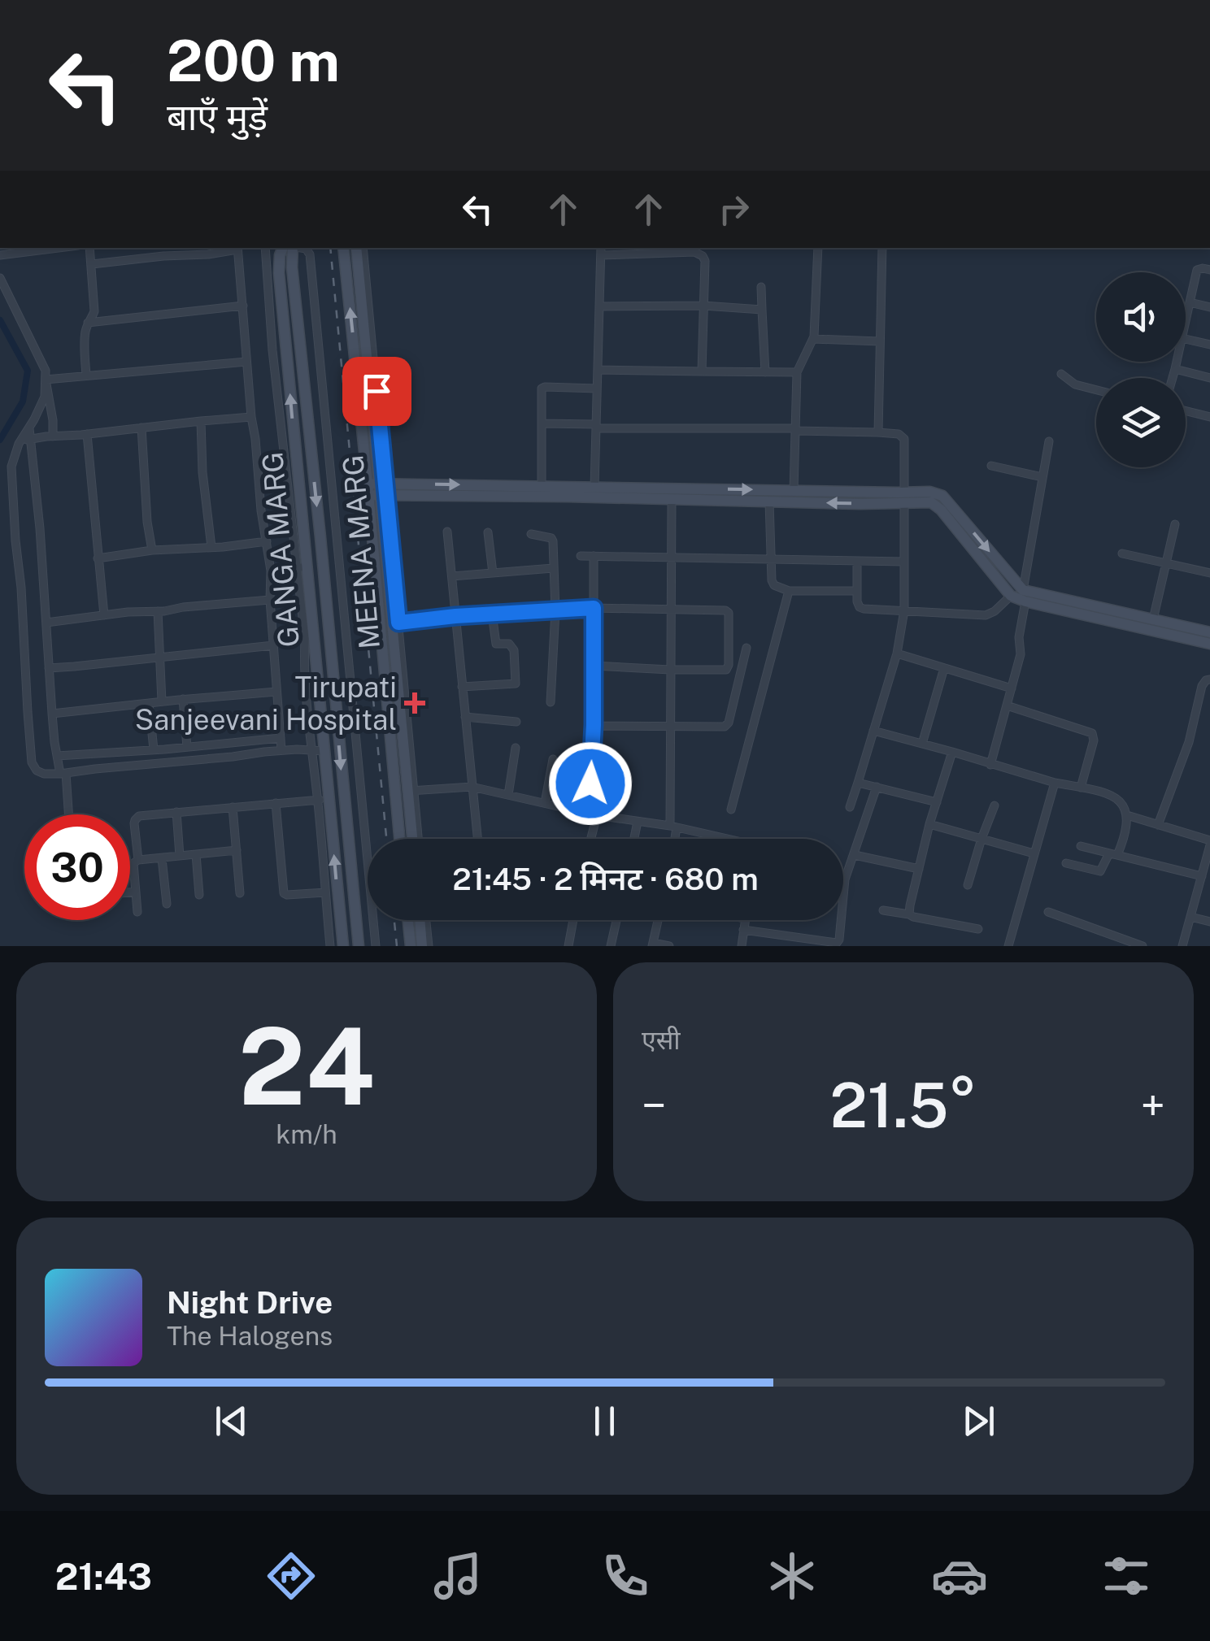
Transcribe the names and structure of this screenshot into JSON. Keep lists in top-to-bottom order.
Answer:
{
  "streets": {
    "street": ["GANGA MARG", "MEENA MARG"]
  },
  "places": {
    "health": ["Tirupati Sanjeevani Hospital"]
  },
  "page": {
    "turn": ["200 m", "बाएँ मुड़ें"],
    "limit": "30",
    "trip": "21:45 · 2 मिनट · 680 m",
    "tile": [
      ["24", "km/h"],
      "एसी"
    ],
    "heat": ["−", "21.5°", "+"],
    "song": ["Night Drive", "The Halogens"],
    "tabs": "21:43"
  }
}
